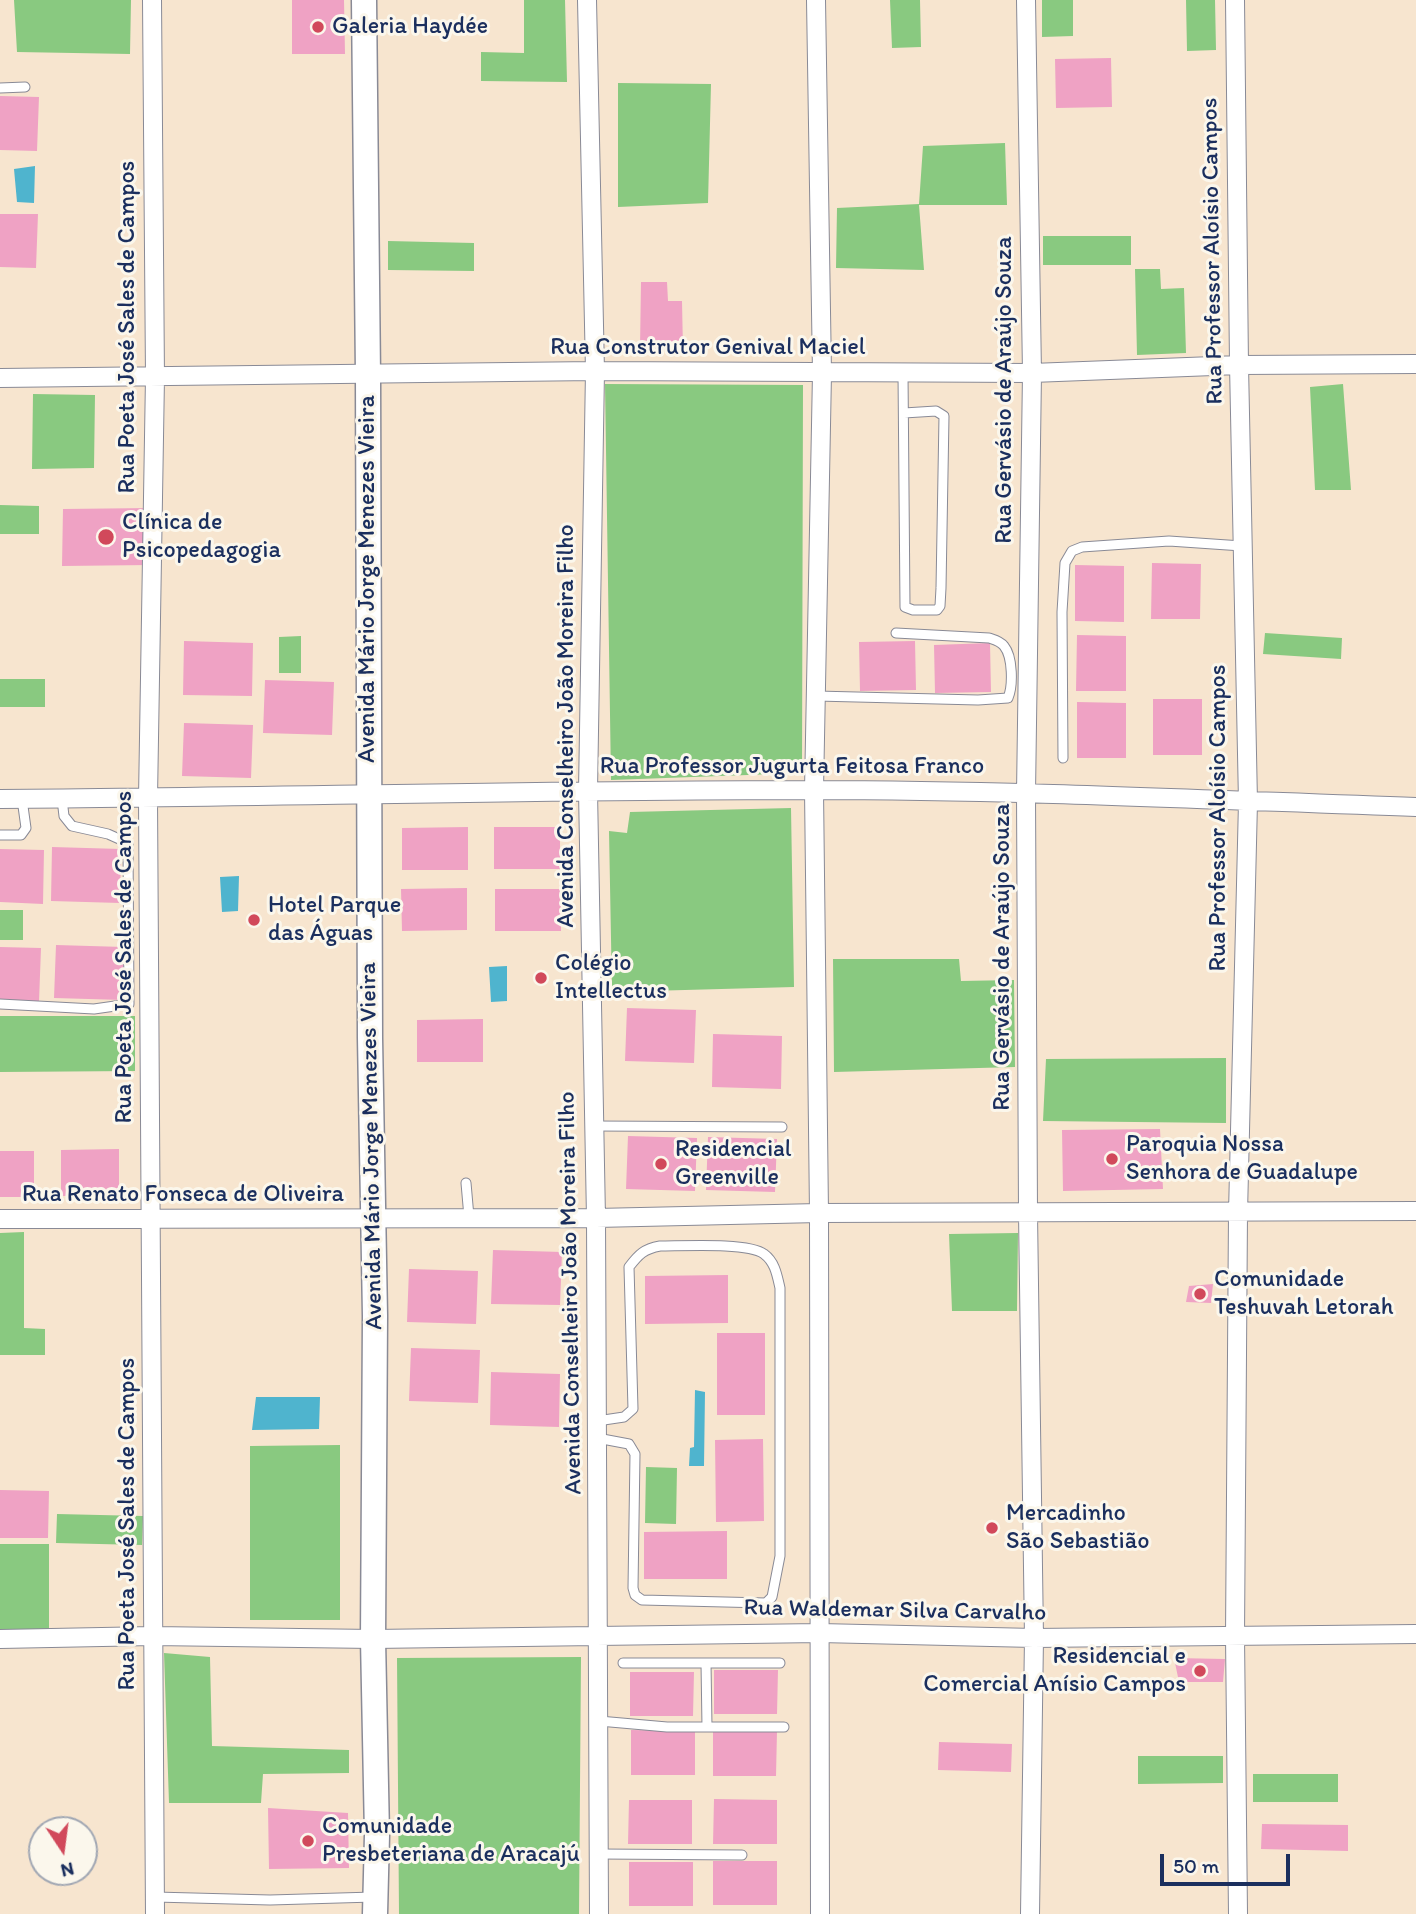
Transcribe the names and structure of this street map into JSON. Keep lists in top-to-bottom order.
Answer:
{
  "streets": {
    "street": [
      "Rua Professor Aloísio Campos",
      "Rua Poeta José Sales de Campos",
      "Rua Construtor Genival Maciel",
      "Rua Gervásio de Araújo Souza",
      "Avenida Mário Jorge Menezes Vieira",
      "Avenida Conselheiro João Moreira Filho",
      "Rua Professor Jugurta Feitosa Franco",
      "Rua Renato Fonseca de Oliveira",
      "Rua Waldemar Silva Carvalho"
    ]
  },
  "crossings": [
    ["Rua Professor Aloísio Campos", "Rua Construtor Genival Maciel"],
    ["Rua Professor Aloísio Campos", "Rua Professor Jugurta Feitosa Franco"],
    ["Rua Professor Aloísio Campos", "Rua Renato Fonseca de Oliveira"],
    ["Rua Professor Aloísio Campos", "Rua Waldemar Silva Carvalho"],
    ["Rua Poeta José Sales de Campos", "Rua Construtor Genival Maciel"],
    ["Rua Poeta José Sales de Campos", "Rua Professor Jugurta Feitosa Franco"],
    ["Rua Poeta José Sales de Campos", "Rua Renato Fonseca de Oliveira"],
    ["Rua Poeta José Sales de Campos", "Rua Waldemar Silva Carvalho"],
    ["Rua Construtor Genival Maciel", "Rua Gervásio de Araújo Souza"],
    ["Rua Construtor Genival Maciel", "Avenida Mário Jorge Menezes Vieira"],
    ["Rua Construtor Genival Maciel", "Avenida Conselheiro João Moreira Filho"],
    ["Rua Gervásio de Araújo Souza", "Rua Professor Jugurta Feitosa Franco"],
    ["Rua Gervásio de Araújo Souza", "Rua Renato Fonseca de Oliveira"],
    ["Rua Gervásio de Araújo Souza", "Rua Waldemar Silva Carvalho"],
    ["Avenida Mário Jorge Menezes Vieira", "Rua Professor Jugurta Feitosa Franco"],
    ["Avenida Mário Jorge Menezes Vieira", "Rua Renato Fonseca de Oliveira"],
    ["Avenida Mário Jorge Menezes Vieira", "Rua Waldemar Silva Carvalho"],
    ["Avenida Conselheiro João Moreira Filho", "Rua Professor Jugurta Feitosa Franco"],
    ["Avenida Conselheiro João Moreira Filho", "Rua Renato Fonseca de Oliveira"],
    ["Avenida Conselheiro João Moreira Filho", "Rua Waldemar Silva Carvalho"]
  ],
  "places": [
    "Galeria Haydée",
    "Clínica de Psicopedagogia",
    "Hotel Parque das Águas",
    "Colégio Intellectus",
    "Paroquia Nossa Senhora de Guadalupe",
    "Residencial Greenville",
    "Comunidade Teshuvah Letorah",
    "Mercadinho São Sebastião",
    "Residencial e Comercial Anísio Campos",
    "Comunidade Presbeteriana de Aracajú"
  ],
  "scale_bar": "50 m",
  "north": "bottom"
}
